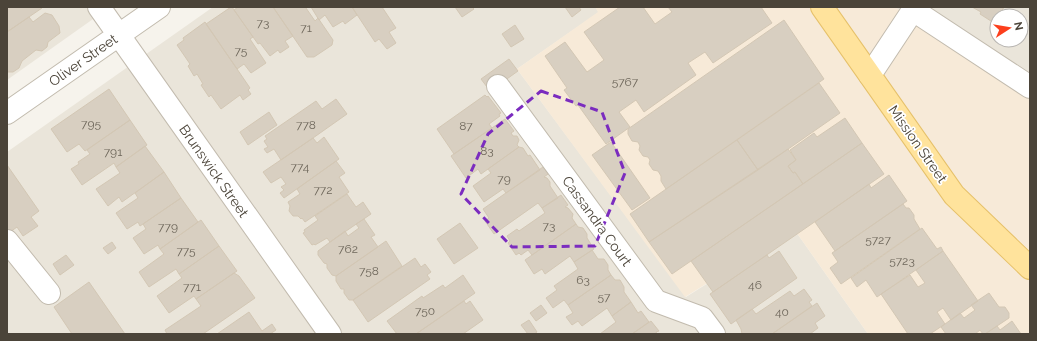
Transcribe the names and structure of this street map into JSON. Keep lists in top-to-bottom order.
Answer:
{
  "streets": {
    "main road": ["Mission Street"],
    "street": ["Oliver Street", "Brunswick Street", "Cassandra Court"]
  },
  "crossings": [
    ["Oliver Street", "Brunswick Street"]
  ],
  "house_numbers": [
    "73",
    "71",
    "75",
    "5767",
    "795",
    "778",
    "87",
    "83",
    "791",
    "774",
    "79",
    "772",
    "73",
    "779",
    "5727",
    "762",
    "775",
    "5723",
    "758",
    "63",
    "46",
    "771",
    "57",
    "750",
    "40"
  ],
  "north": "right"
}
